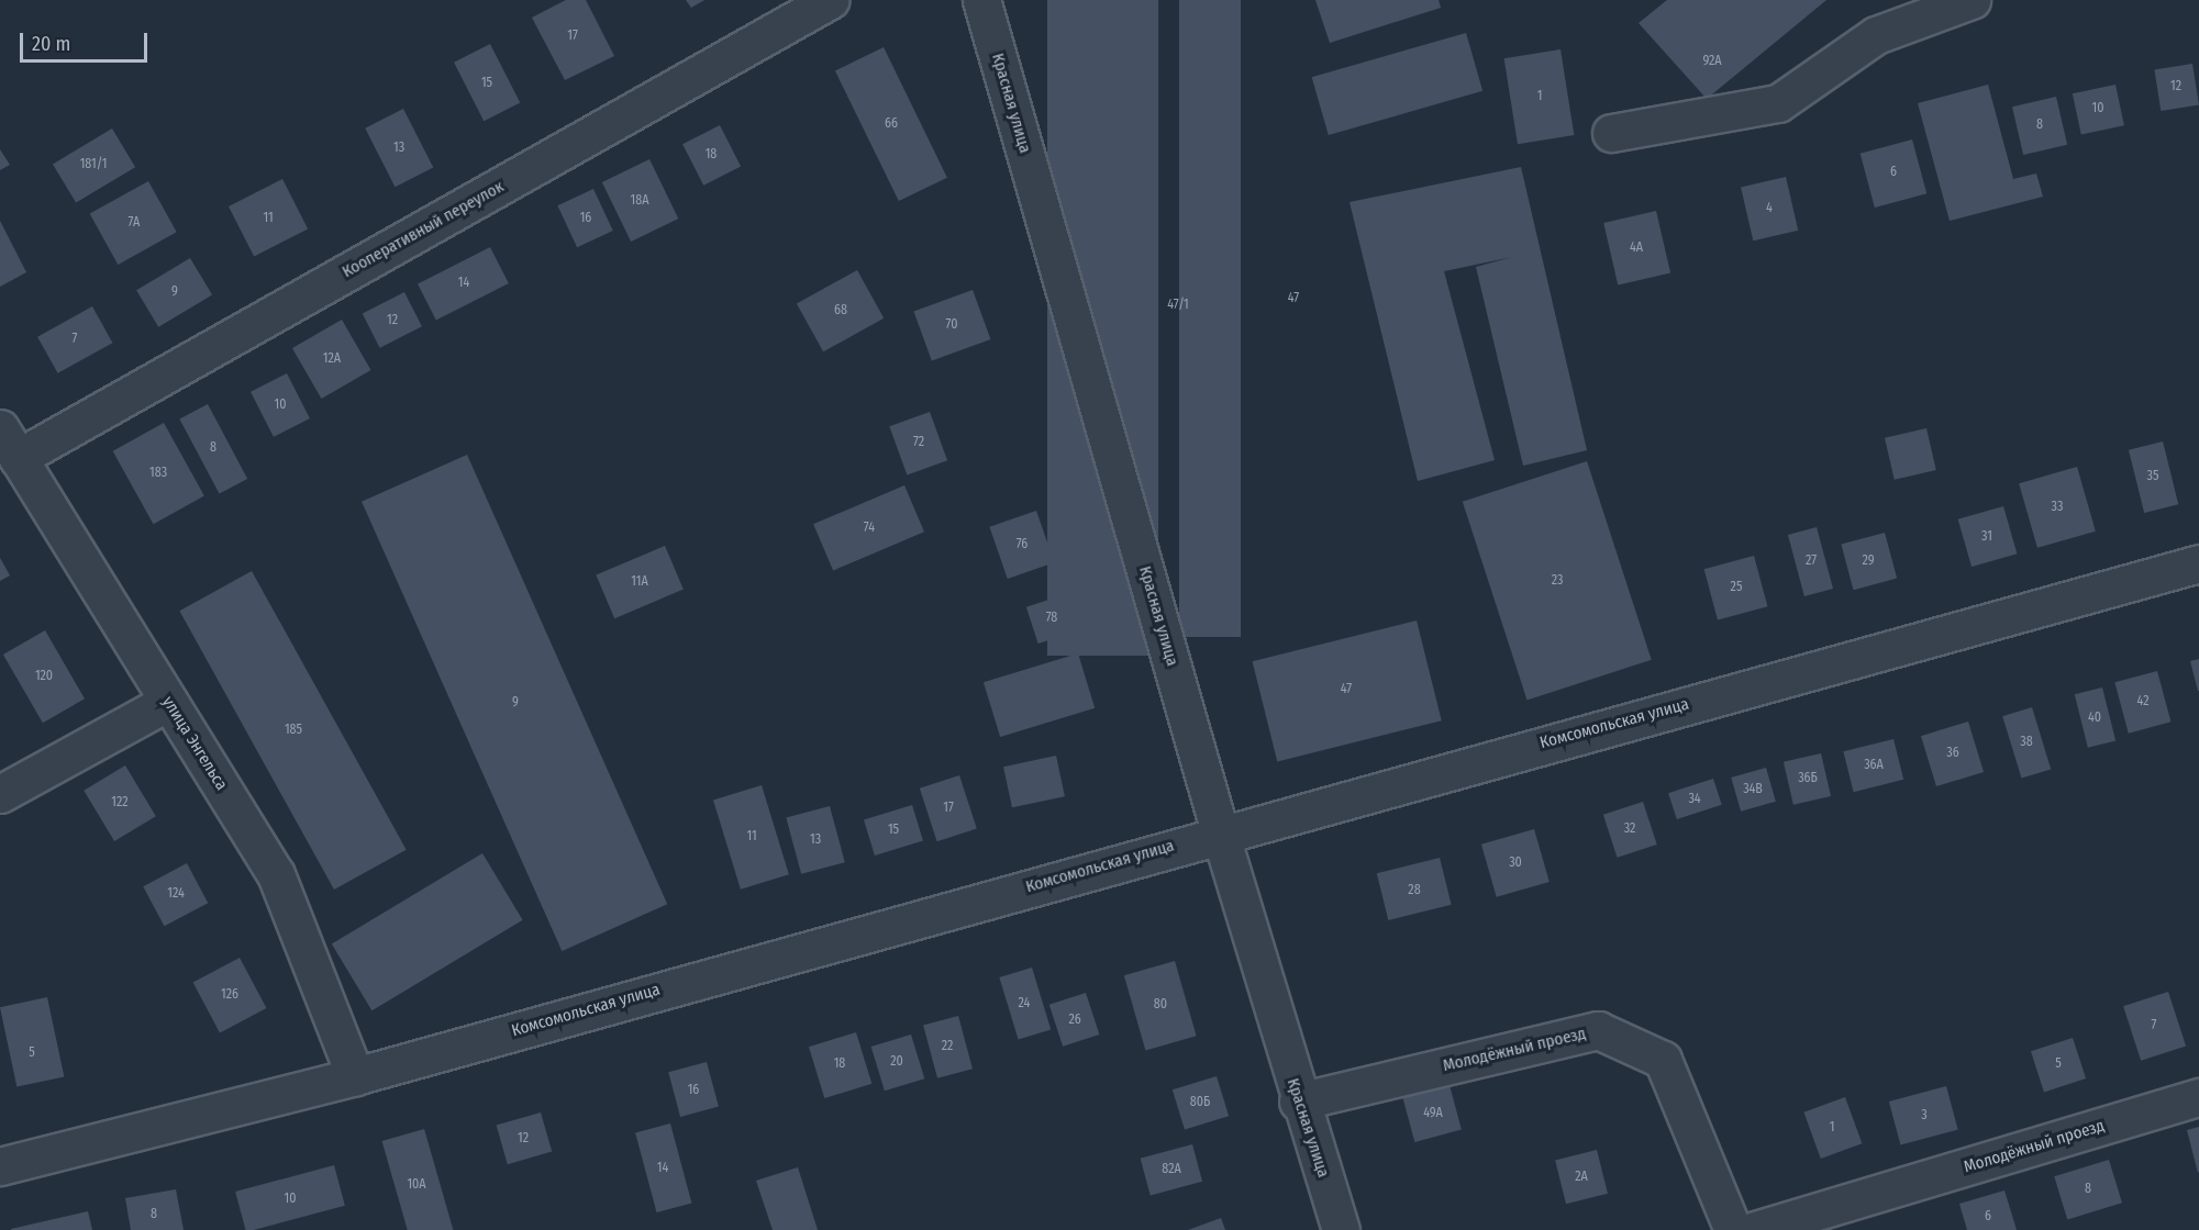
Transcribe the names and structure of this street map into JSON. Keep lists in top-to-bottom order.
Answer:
{
  "streets": {
    "street": [
      "Красная улица",
      "Кооперативный переулок",
      "Комсомольская улица",
      "улица Энгельса",
      "Молодёжный проезд"
    ]
  },
  "crossings": [
    ["Красная улица", "Комсомольская улица"],
    ["Красная улица", "Молодёжный проезд"],
    ["Кооперативный переулок", "улица Энгельса"],
    ["Комсомольская улица", "улица Энгельса"]
  ],
  "house_numbers": [
    "17",
    "92А",
    "15",
    "12",
    "1",
    "10",
    "66",
    "8",
    "13",
    "18",
    "181/1",
    "6",
    "18А",
    "4",
    "11",
    "16",
    "7А",
    "4А",
    "14",
    "9",
    "47",
    "47/1",
    "68",
    "12",
    "70",
    "7",
    "12А",
    "10",
    "72",
    "8",
    "183",
    "35",
    "33",
    "74",
    "31",
    "76",
    "27",
    "29",
    "23",
    "11А",
    "25",
    "78",
    "120",
    "47",
    "42",
    "9",
    "40",
    "185",
    "38",
    "36",
    "36А",
    "36Б",
    "34В",
    "34",
    "122",
    "17",
    "32",
    "15",
    "11",
    "13",
    "30",
    "28",
    "124",
    "126",
    "24",
    "80",
    "26",
    "7",
    "22",
    "5",
    "20",
    "18",
    "5",
    "16",
    "80Б",
    "49А",
    "3",
    "1",
    "12",
    "14",
    "82А",
    "2А",
    "10А",
    "8",
    "10",
    "8",
    "6"
  ],
  "scale_bar": "20 m"
}
